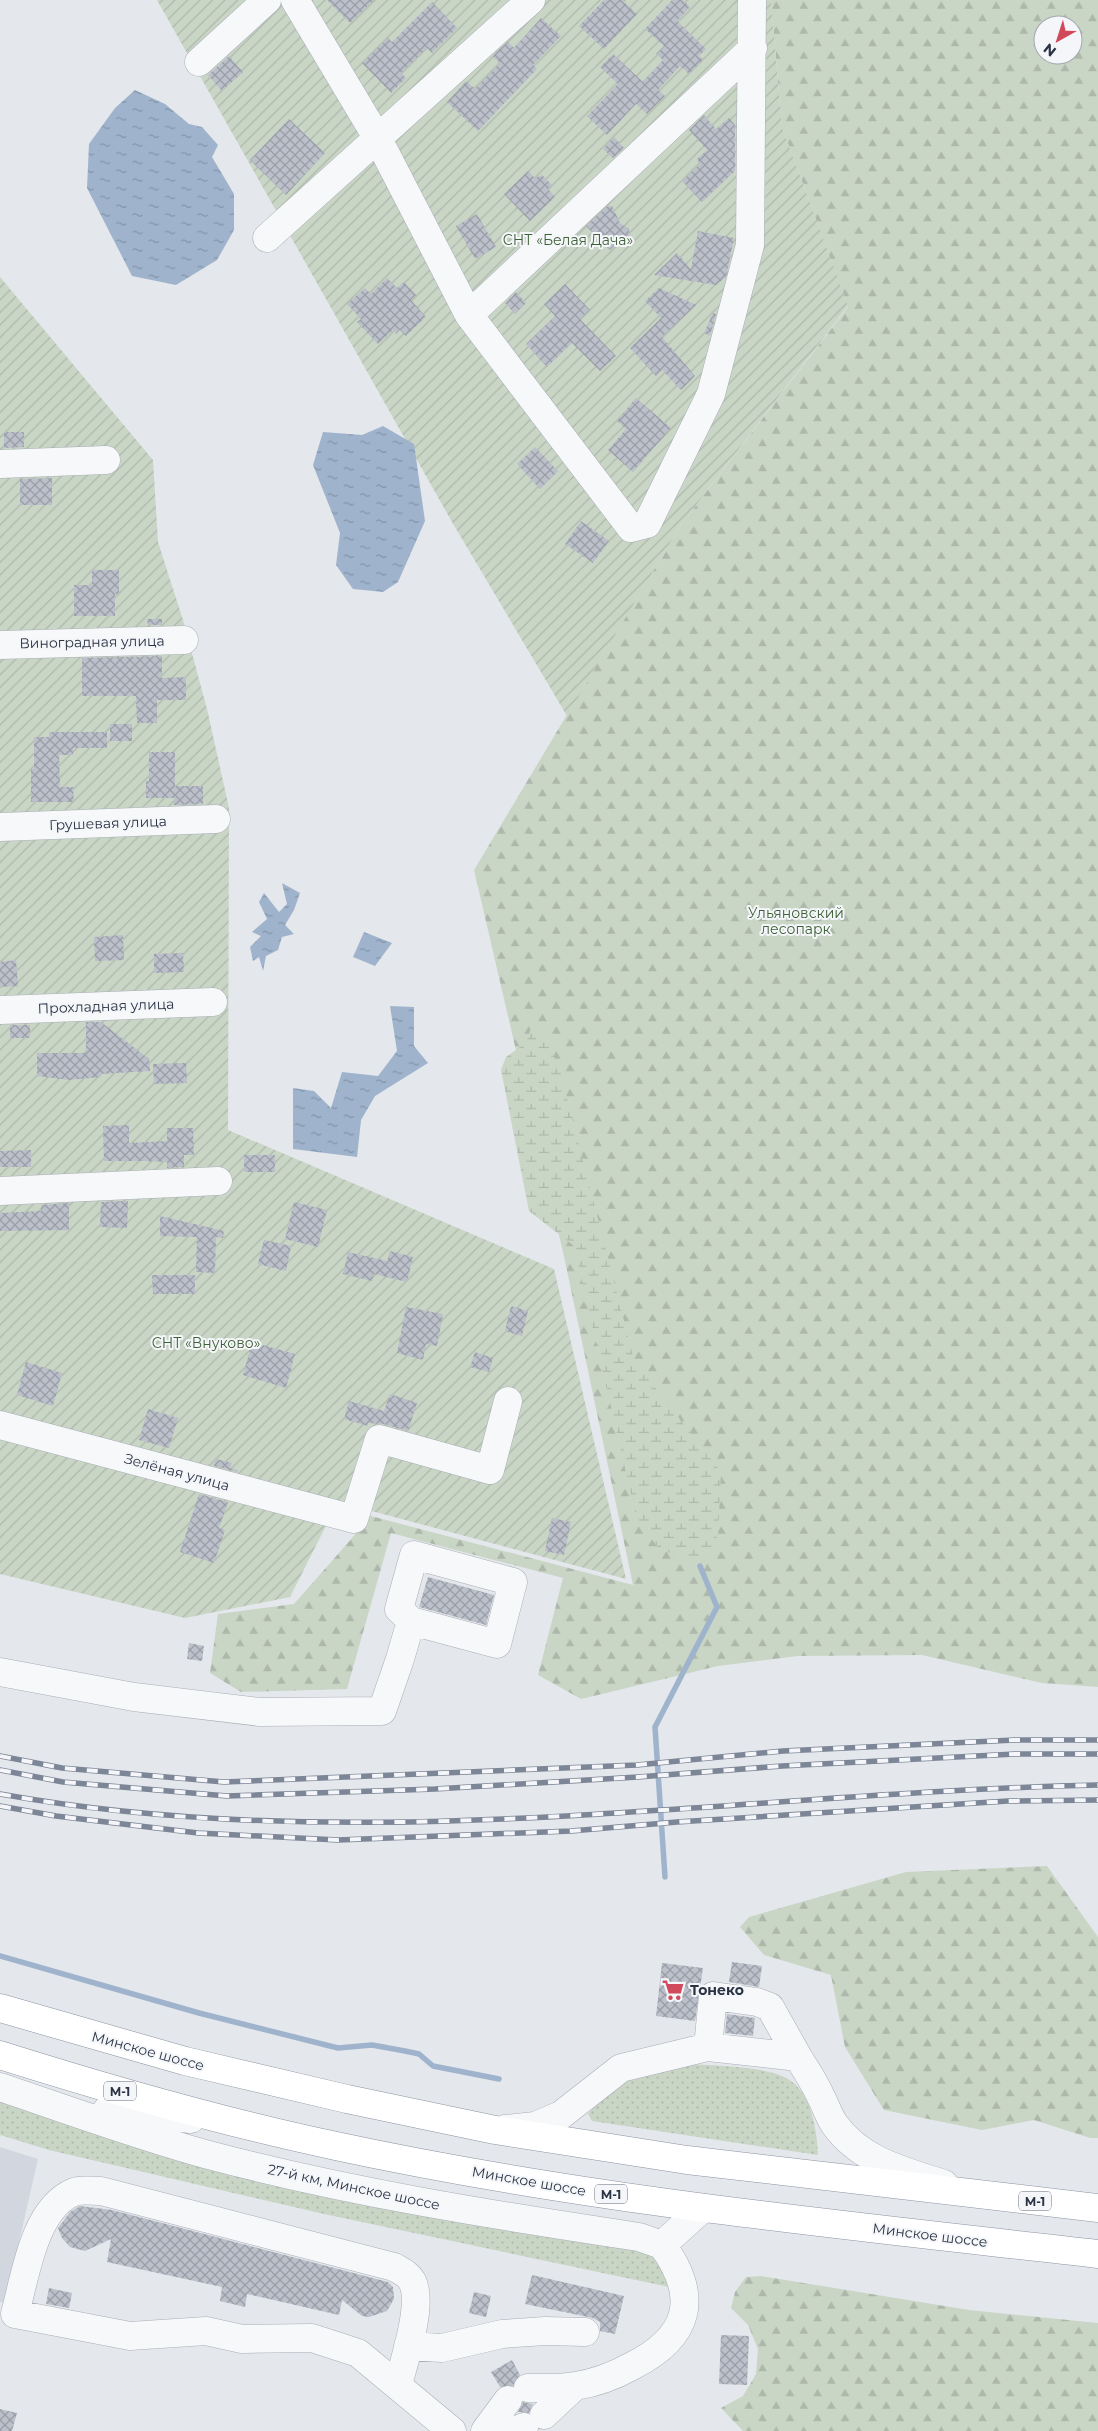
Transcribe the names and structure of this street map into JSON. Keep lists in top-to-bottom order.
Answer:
{
  "streets": {
    "highway": ["Минское шоссе", "М-1"],
    "street": [
      "Виноградная улица",
      "Грушевая улица",
      "Прохладная улица",
      "Зелёная улица",
      "27-й км, Минское шоссе"
    ]
  },
  "parks": ["СНТ «Белая Дача»", "Ульяновский лесопарк", "СНТ «Внуково»"],
  "places": {
    "supermarket": ["Тонеко"]
  },
  "north": "bottom left"
}
